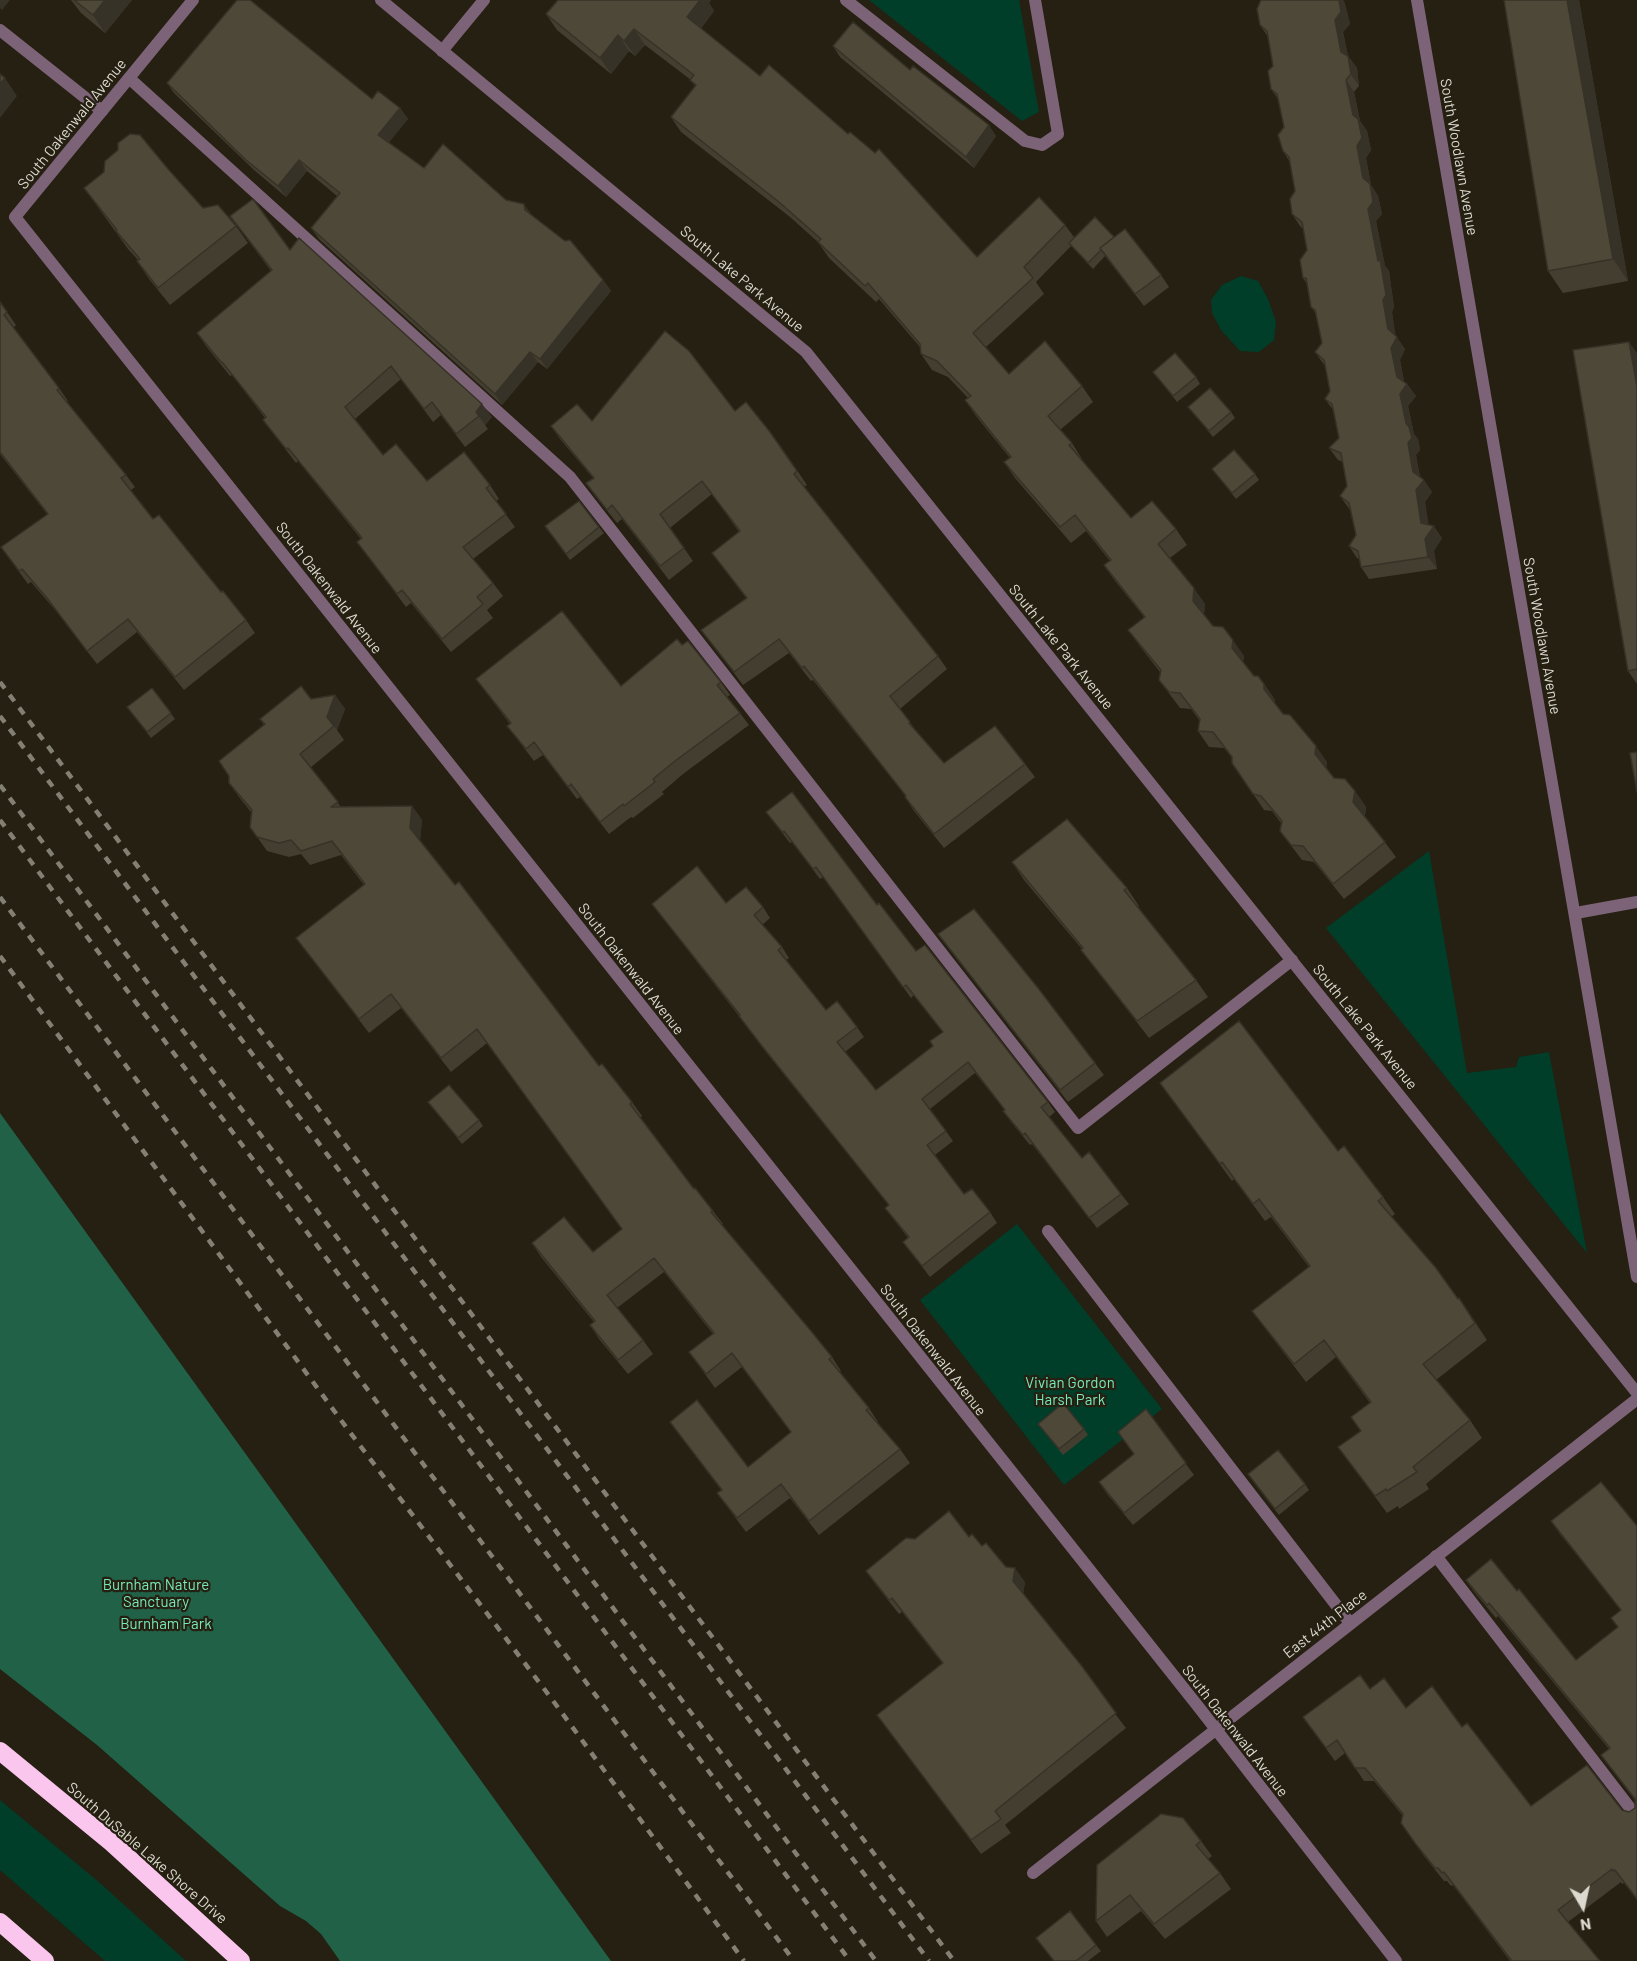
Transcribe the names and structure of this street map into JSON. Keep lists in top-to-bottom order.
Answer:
{
  "streets": {
    "highway": ["South DuSable Lake Shore Drive"],
    "street": [
      "South Oakenwald Avenue",
      "South Woodlawn Avenue",
      "South Lake Park Avenue",
      "East 44th Place"
    ]
  },
  "crossings": [
    ["South Oakenwald Avenue", "East 44th Place"]
  ],
  "parks": ["Vivian Gordon Harsh Park", "Burnham Nature Sanctuary", "Burnham Park"],
  "north": "bottom"
}
